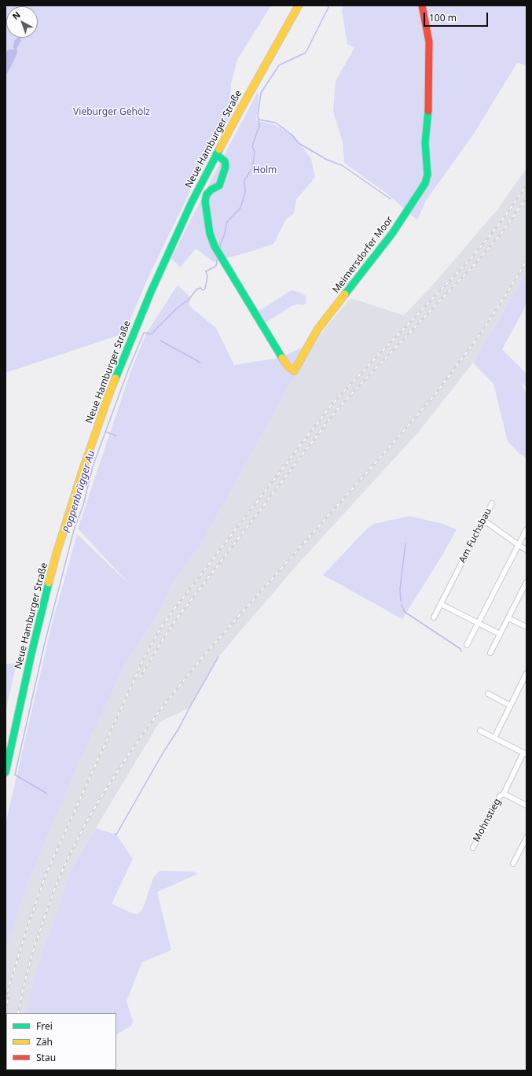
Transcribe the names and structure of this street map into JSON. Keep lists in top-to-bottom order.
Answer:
{
  "streets": {
    "main road": ["Neue Hamburger Straße", "Meimersdorfer Moor"],
    "street": ["Am Fuchsbau", "Mohnstieg"]
  },
  "crossings": [
    ["Neue Hamburger Straße", "Meimersdorfer Moor"]
  ],
  "water": ["Poppenbrügger Au"],
  "parks": ["Vieburger Gehölz", "Holm"],
  "legend": ["Frei", "Zäh", "Stau"],
  "scale_bar": "100 m",
  "north": "top left"
}
